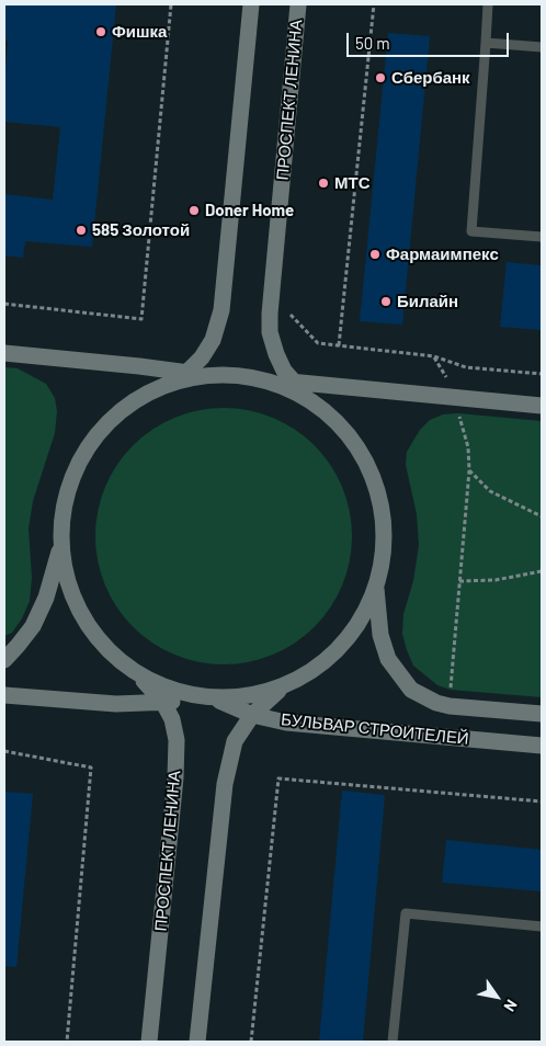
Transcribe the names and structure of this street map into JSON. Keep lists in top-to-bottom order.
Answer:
{
  "streets": {
    "main road": ["ПРОСПЕКТ ЛЕНИНА", "БУЛЬВАР СТРОИТЕЛЕЙ"]
  },
  "places": [
    "Фишка",
    "Сбербанк",
    "МТС",
    "Doner Home",
    "585 Золотой",
    "Фармаимпекс",
    "Билайн"
  ],
  "scale_bar": "50 m",
  "north": "bottom right"
}
